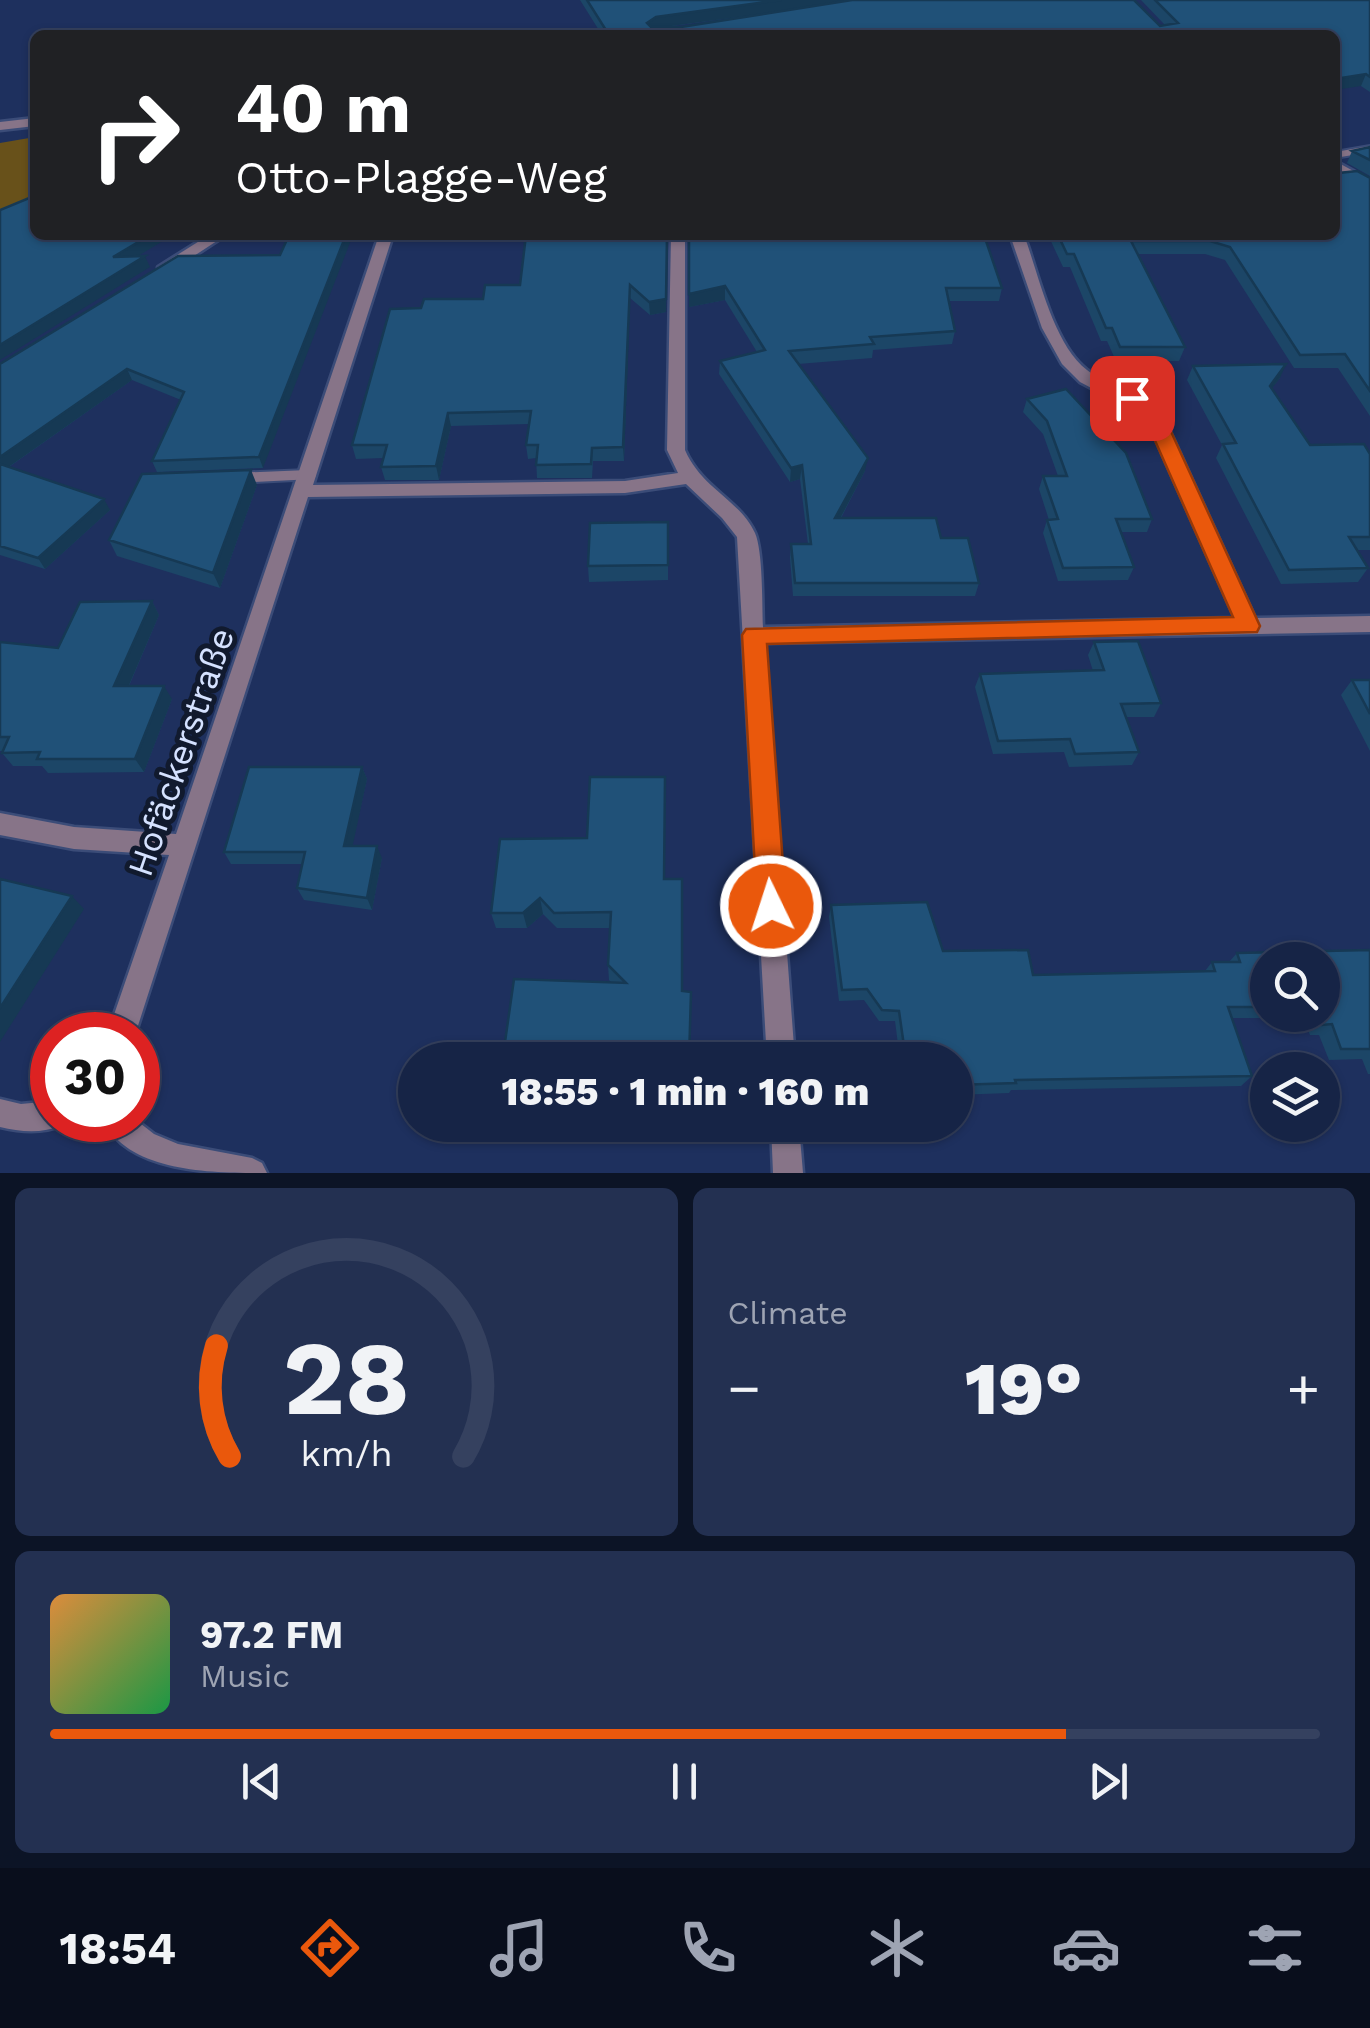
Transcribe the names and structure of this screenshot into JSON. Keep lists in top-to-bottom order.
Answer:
{
  "streets": {
    "street": ["Hofäckerstraße"]
  },
  "page": {
    "turn": ["40 m", "Otto-Plagge-Weg"],
    "limit": "30",
    "trip": "18:55 · 1 min · 160 m",
    "tile": "Climate",
    "heat": ["−", "19°", "+"],
    "song": ["97.2 FM", "Music"],
    "tabs": "18:54",
    "gauge": ["28", "km/h"]
  }
}
